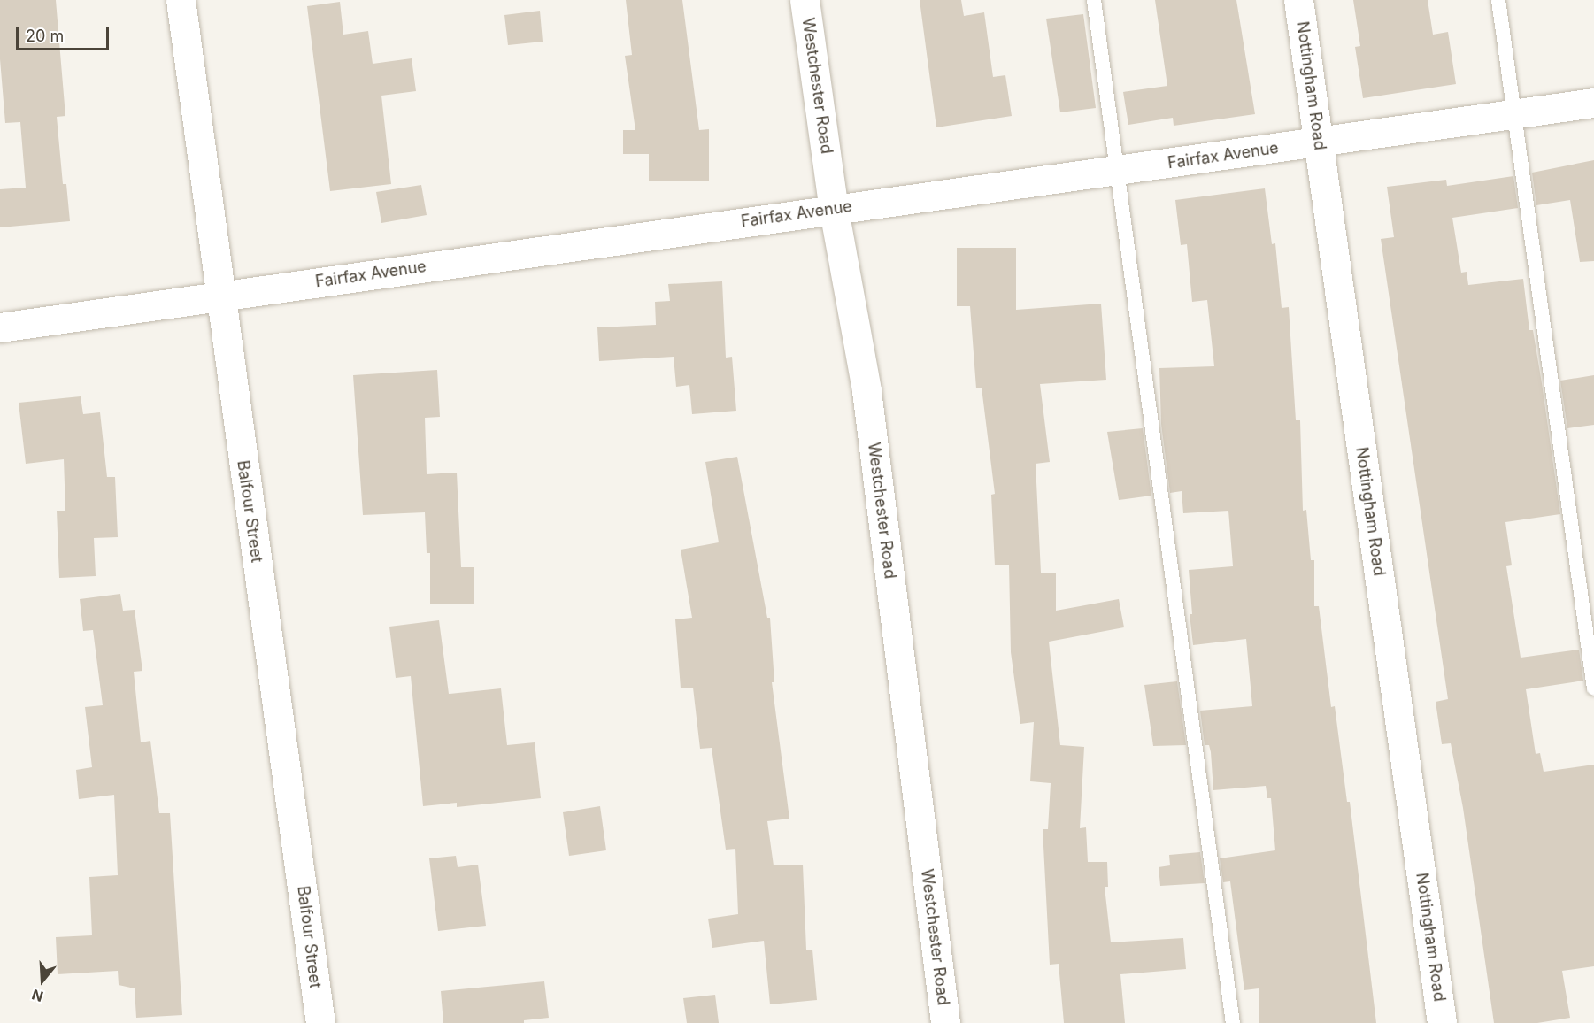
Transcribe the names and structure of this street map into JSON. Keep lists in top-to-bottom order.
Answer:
{
  "streets": {
    "street": [
      "Westchester Road",
      "Nottingham Road",
      "Fairfax Avenue",
      "Balfour Street"
    ]
  },
  "crossings": [
    ["Westchester Road", "Fairfax Avenue"],
    ["Nottingham Road", "Fairfax Avenue"],
    ["Fairfax Avenue", "Balfour Street"]
  ],
  "scale_bar": "20 m",
  "north": "bottom"
}
